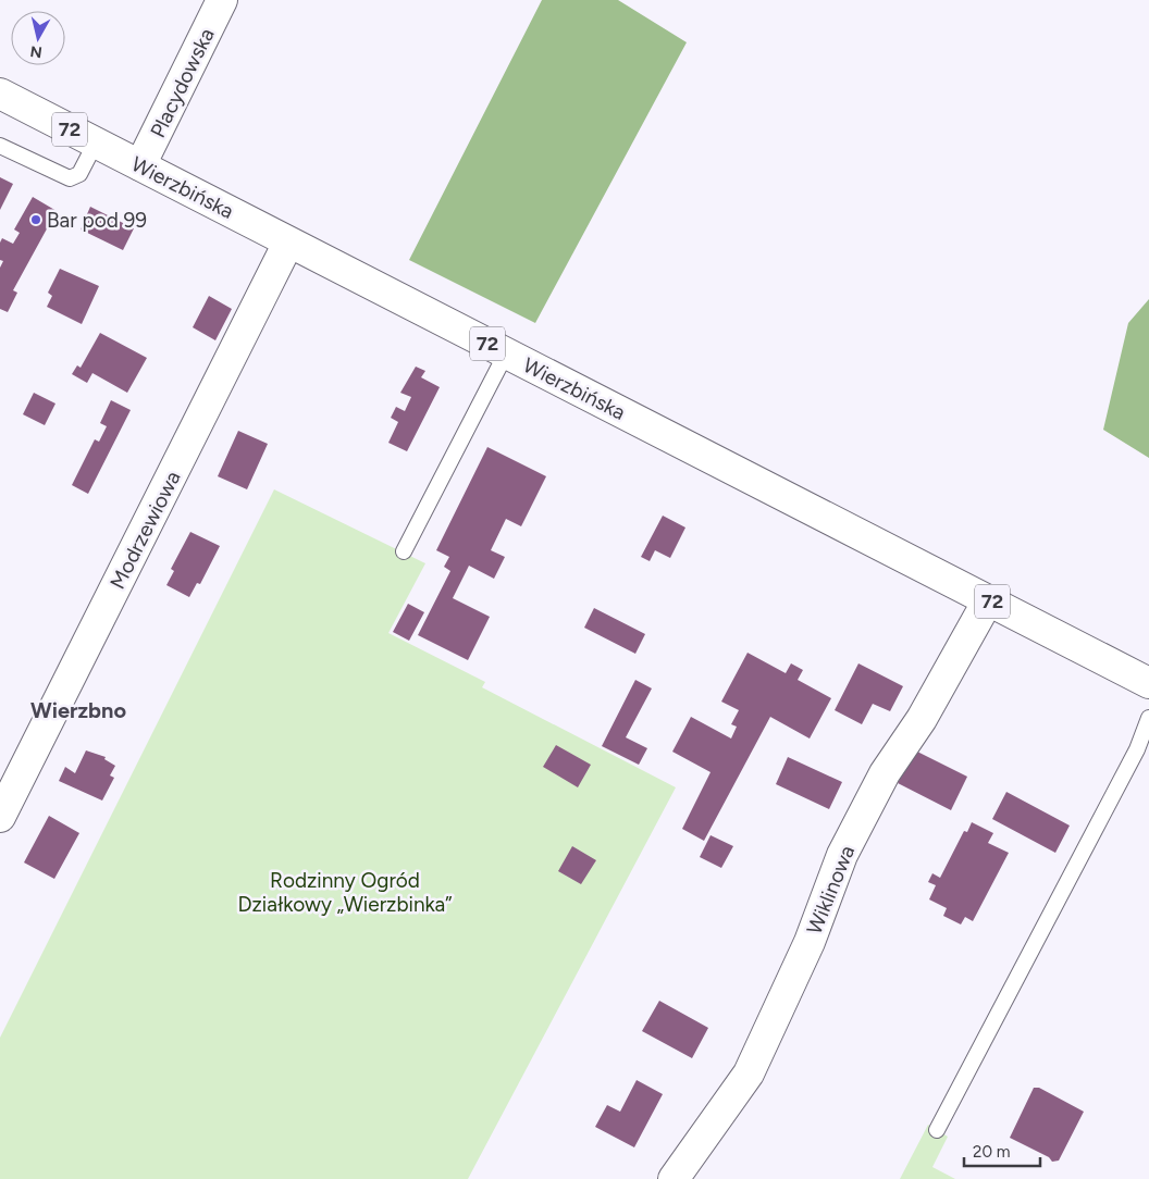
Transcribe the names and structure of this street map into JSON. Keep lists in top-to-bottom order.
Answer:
{
  "streets": {
    "street": [
      "Placydowska",
      "72",
      "Wierzbińska",
      "Modrzewiowa",
      "Wiklinowa"
    ]
  },
  "crossings": [
    ["Placydowska", "Wierzbińska"],
    ["Wierzbińska", "Modrzewiowa"],
    ["Wierzbińska", "Wiklinowa"]
  ],
  "districts": ["Wierzbno"],
  "parks": ["Rodzinny Ogród Działkowy „Wierzbinka”"],
  "places": ["Bar pod 99"],
  "scale_bar": "20 m",
  "north": "bottom"
}
